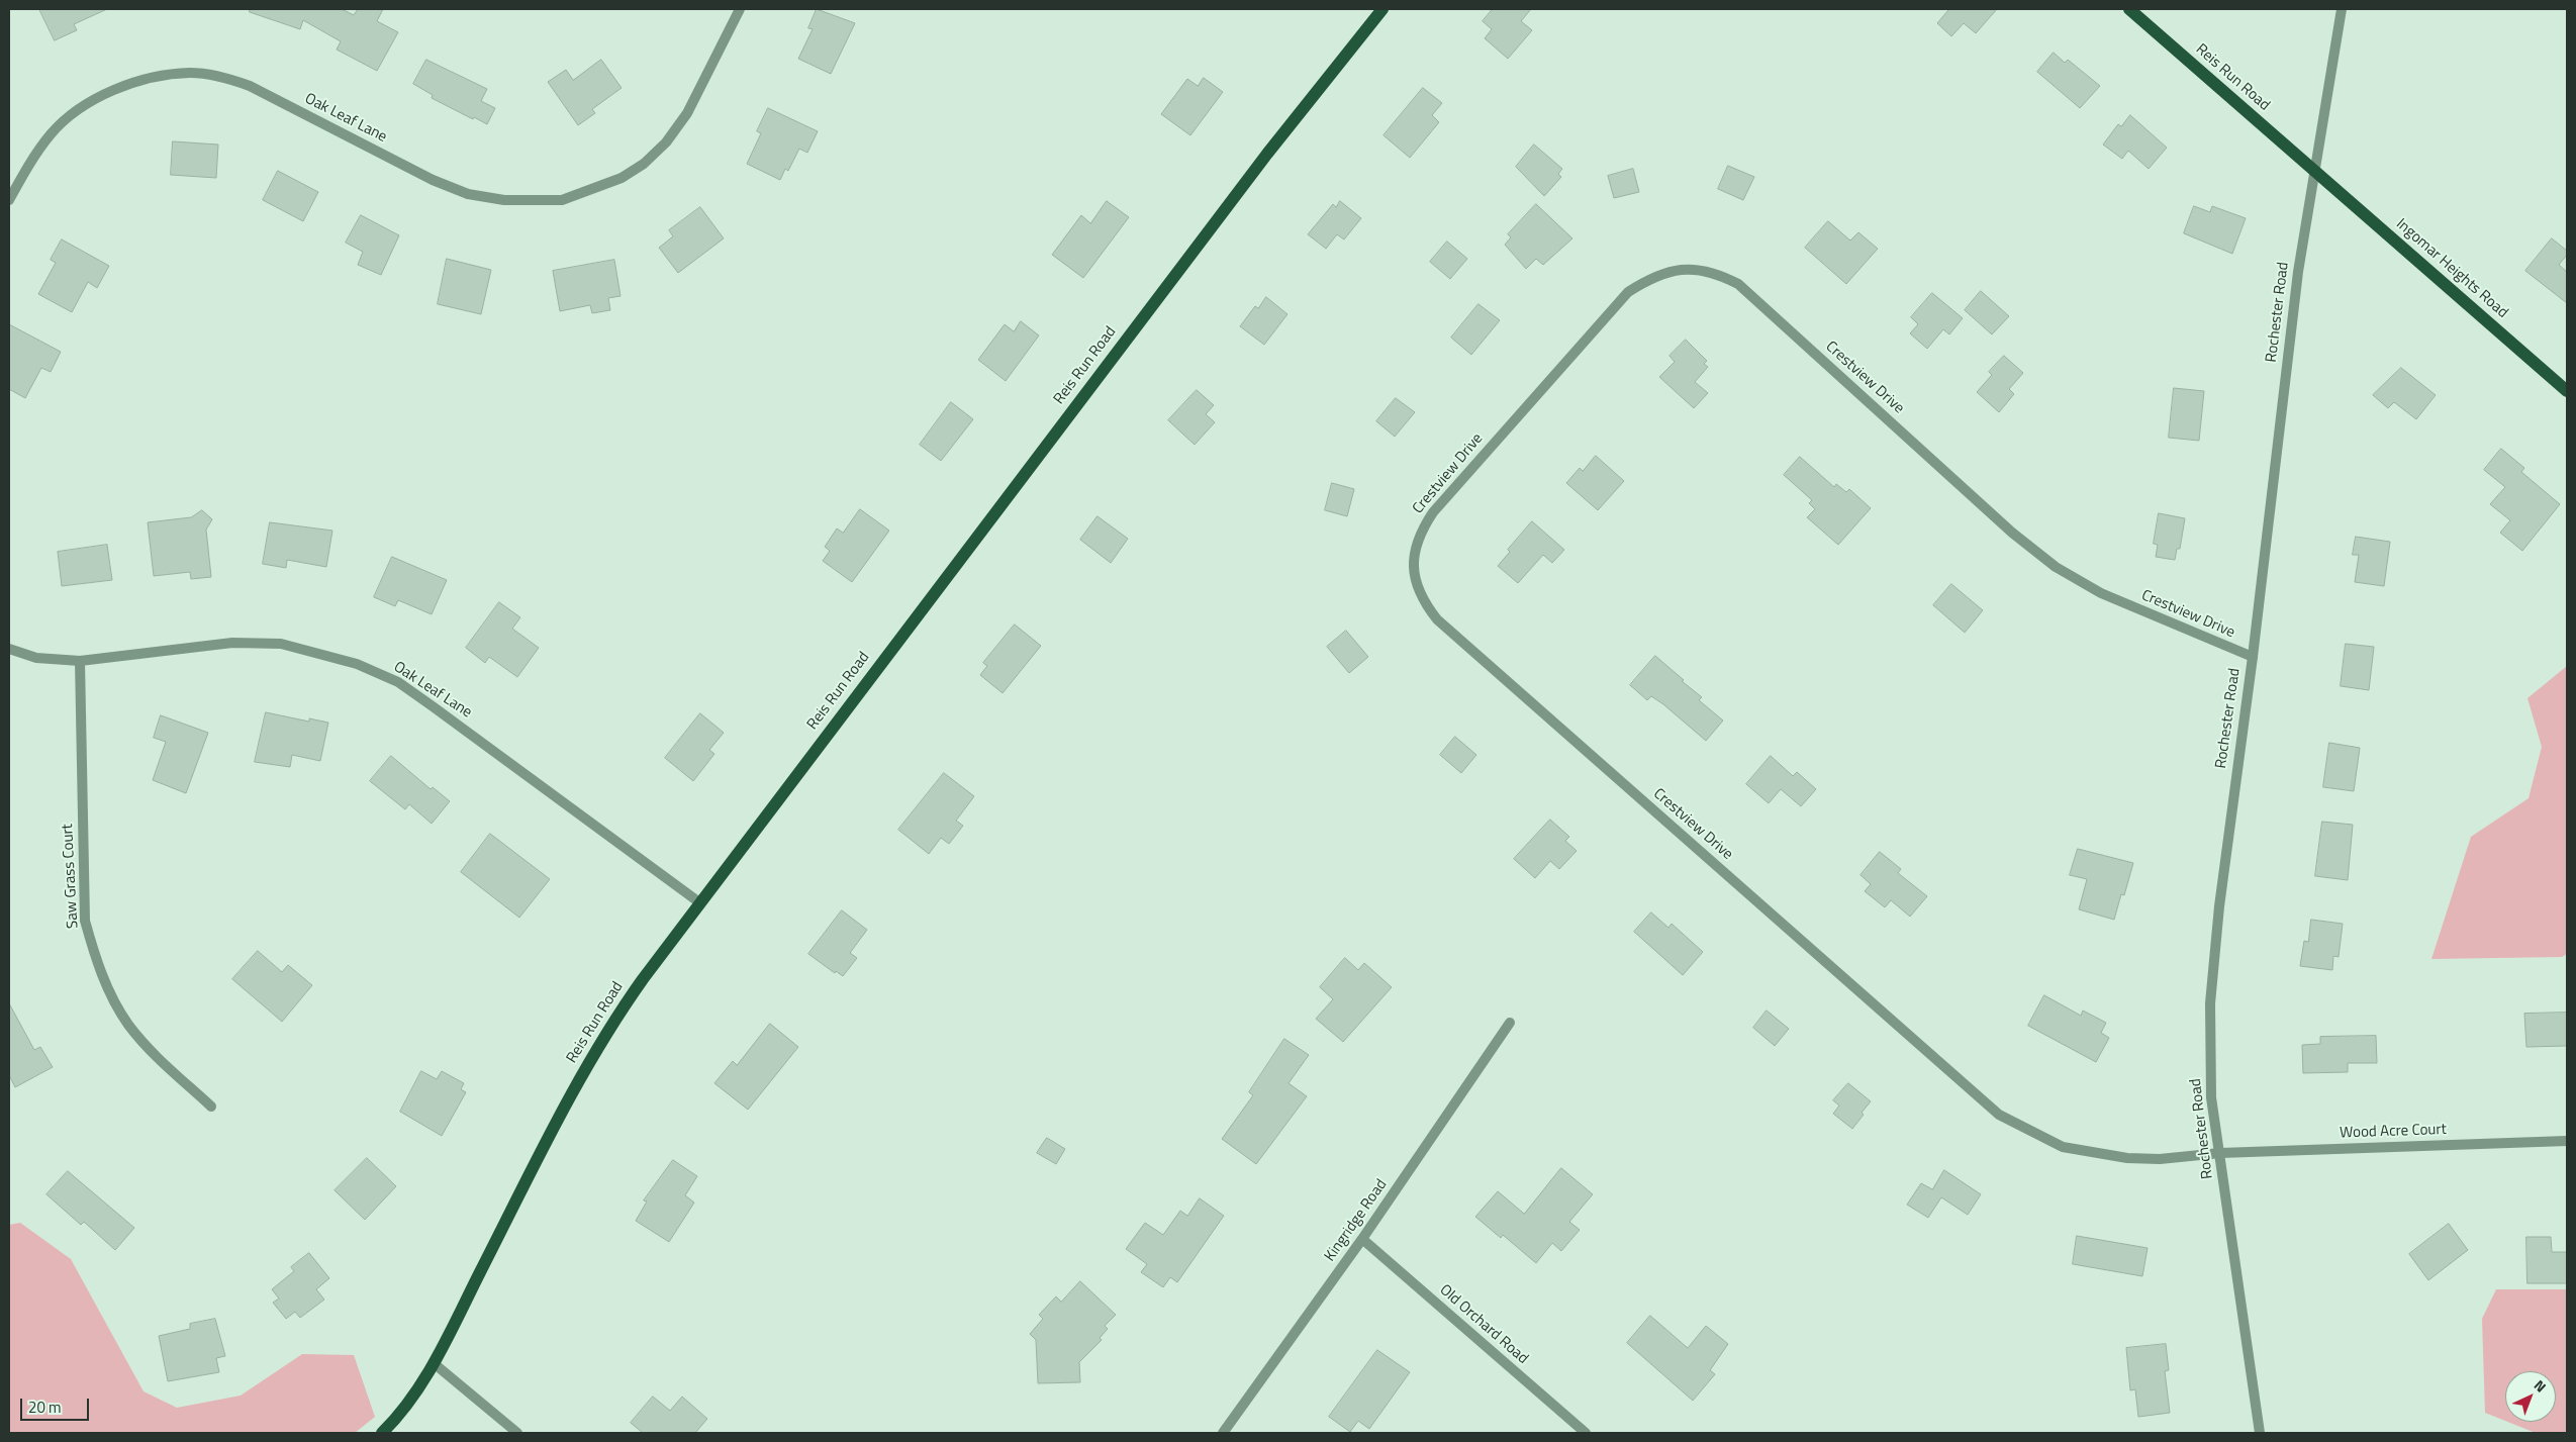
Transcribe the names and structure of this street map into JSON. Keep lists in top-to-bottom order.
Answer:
{
  "streets": {
    "main road": ["Reis Run Road", "Ingomar Heights Road"],
    "street": [
      "Oak Leaf Lane",
      "Rochester Road",
      "Crestview Drive",
      "Saw Grass Court",
      "Wood Acre Court",
      "Kingridge Road",
      "Old Orchard Road"
    ]
  },
  "crossings": [
    ["Reis Run Road", "Oak Leaf Lane"],
    ["Reis Run Road", "Ingomar Heights Road"],
    ["Reis Run Road", "Rochester Road"],
    ["Oak Leaf Lane", "Saw Grass Court"],
    ["Ingomar Heights Road", "Rochester Road"],
    ["Rochester Road", "Crestview Drive"],
    ["Rochester Road", "Wood Acre Court"],
    ["Crestview Drive", "Wood Acre Court"],
    ["Kingridge Road", "Old Orchard Road"]
  ],
  "scale_bar": "20 m",
  "north": "top right"
}
